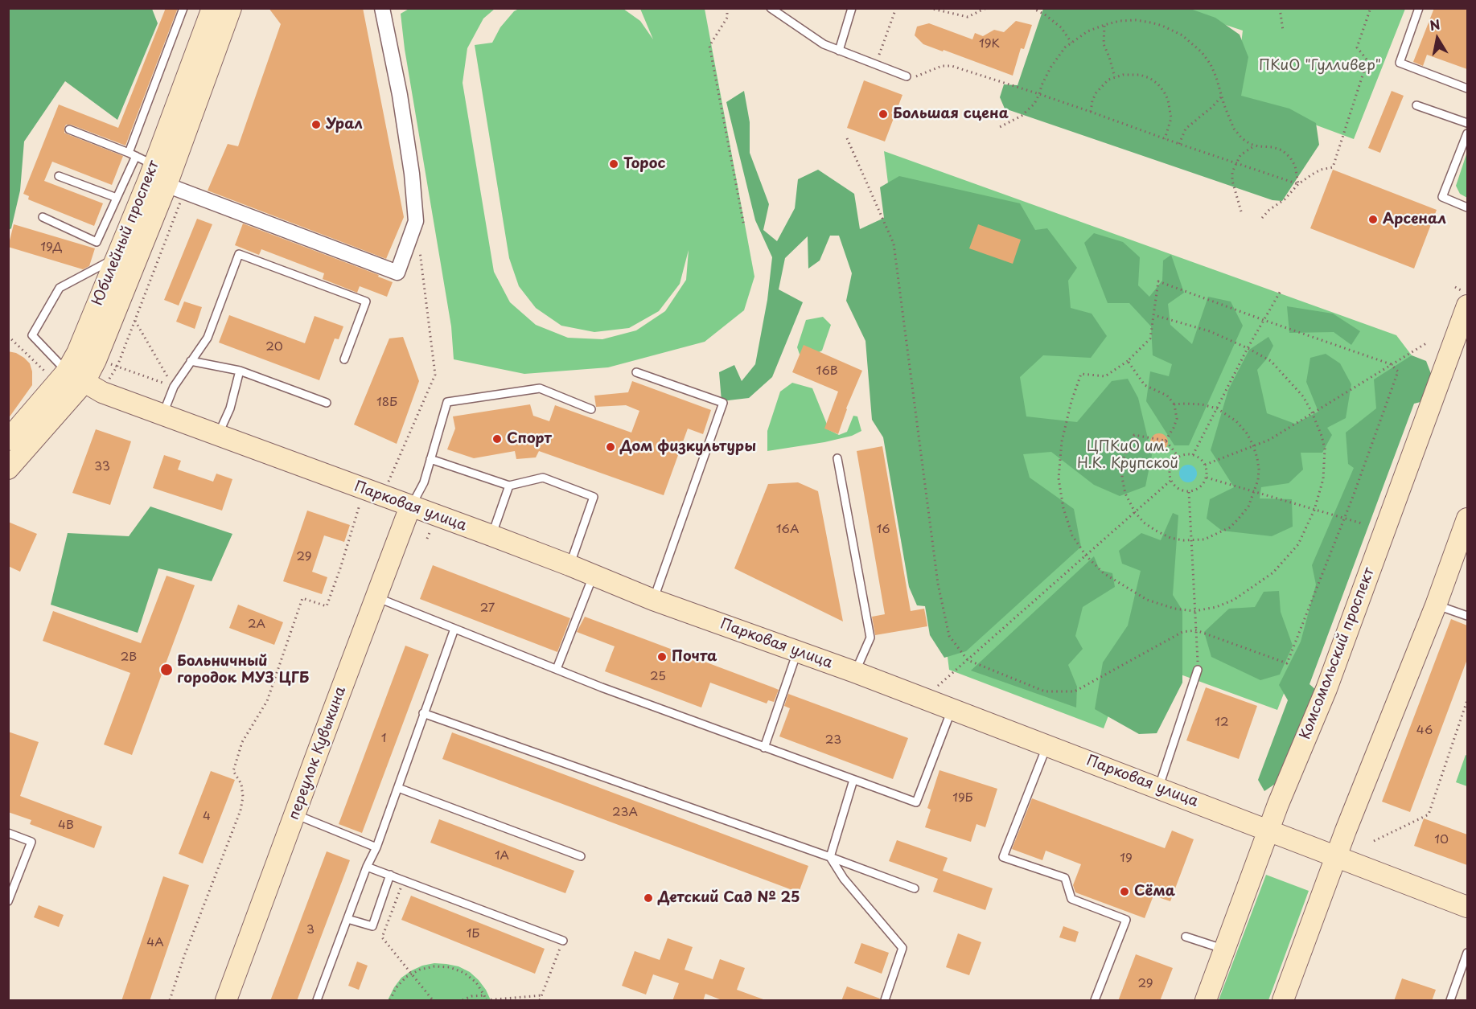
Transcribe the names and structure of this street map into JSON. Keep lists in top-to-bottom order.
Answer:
{
  "streets": {
    "main road": [
      "Юбилейный проспект",
      "Парковая улица",
      "Комсомольский проспект",
      "переулок Кувыкина"
    ]
  },
  "crossings": [
    ["Юбилейный проспект", "Парковая улица"],
    ["Парковая улица", "Комсомольский проспект"],
    ["Парковая улица", "переулок Кувыкина"]
  ],
  "parks": ["ПКиО \"Гулливер\"", "ЦПКиО им. Н.К. Крупской"],
  "places": [
    "Большая сцена",
    "Урал",
    "Торос",
    "Арсенал",
    "Спорт",
    "Дом физкультуры",
    "Почта",
    "Больничный городок МУЗ ЦГБ",
    "Сёма",
    "Детский Сад № 25"
  ],
  "house_numbers": [
    "19К",
    "19Д",
    "20",
    "16В",
    "18Б",
    "33",
    "16А",
    "16",
    "29",
    "27",
    "2А",
    "2В",
    "25",
    "12",
    "46",
    "1",
    "23",
    "19Б",
    "23А",
    "4",
    "4В",
    "10",
    "1А",
    "19",
    "3",
    "1Б",
    "4А",
    "29"
  ],
  "north": "top"
}
